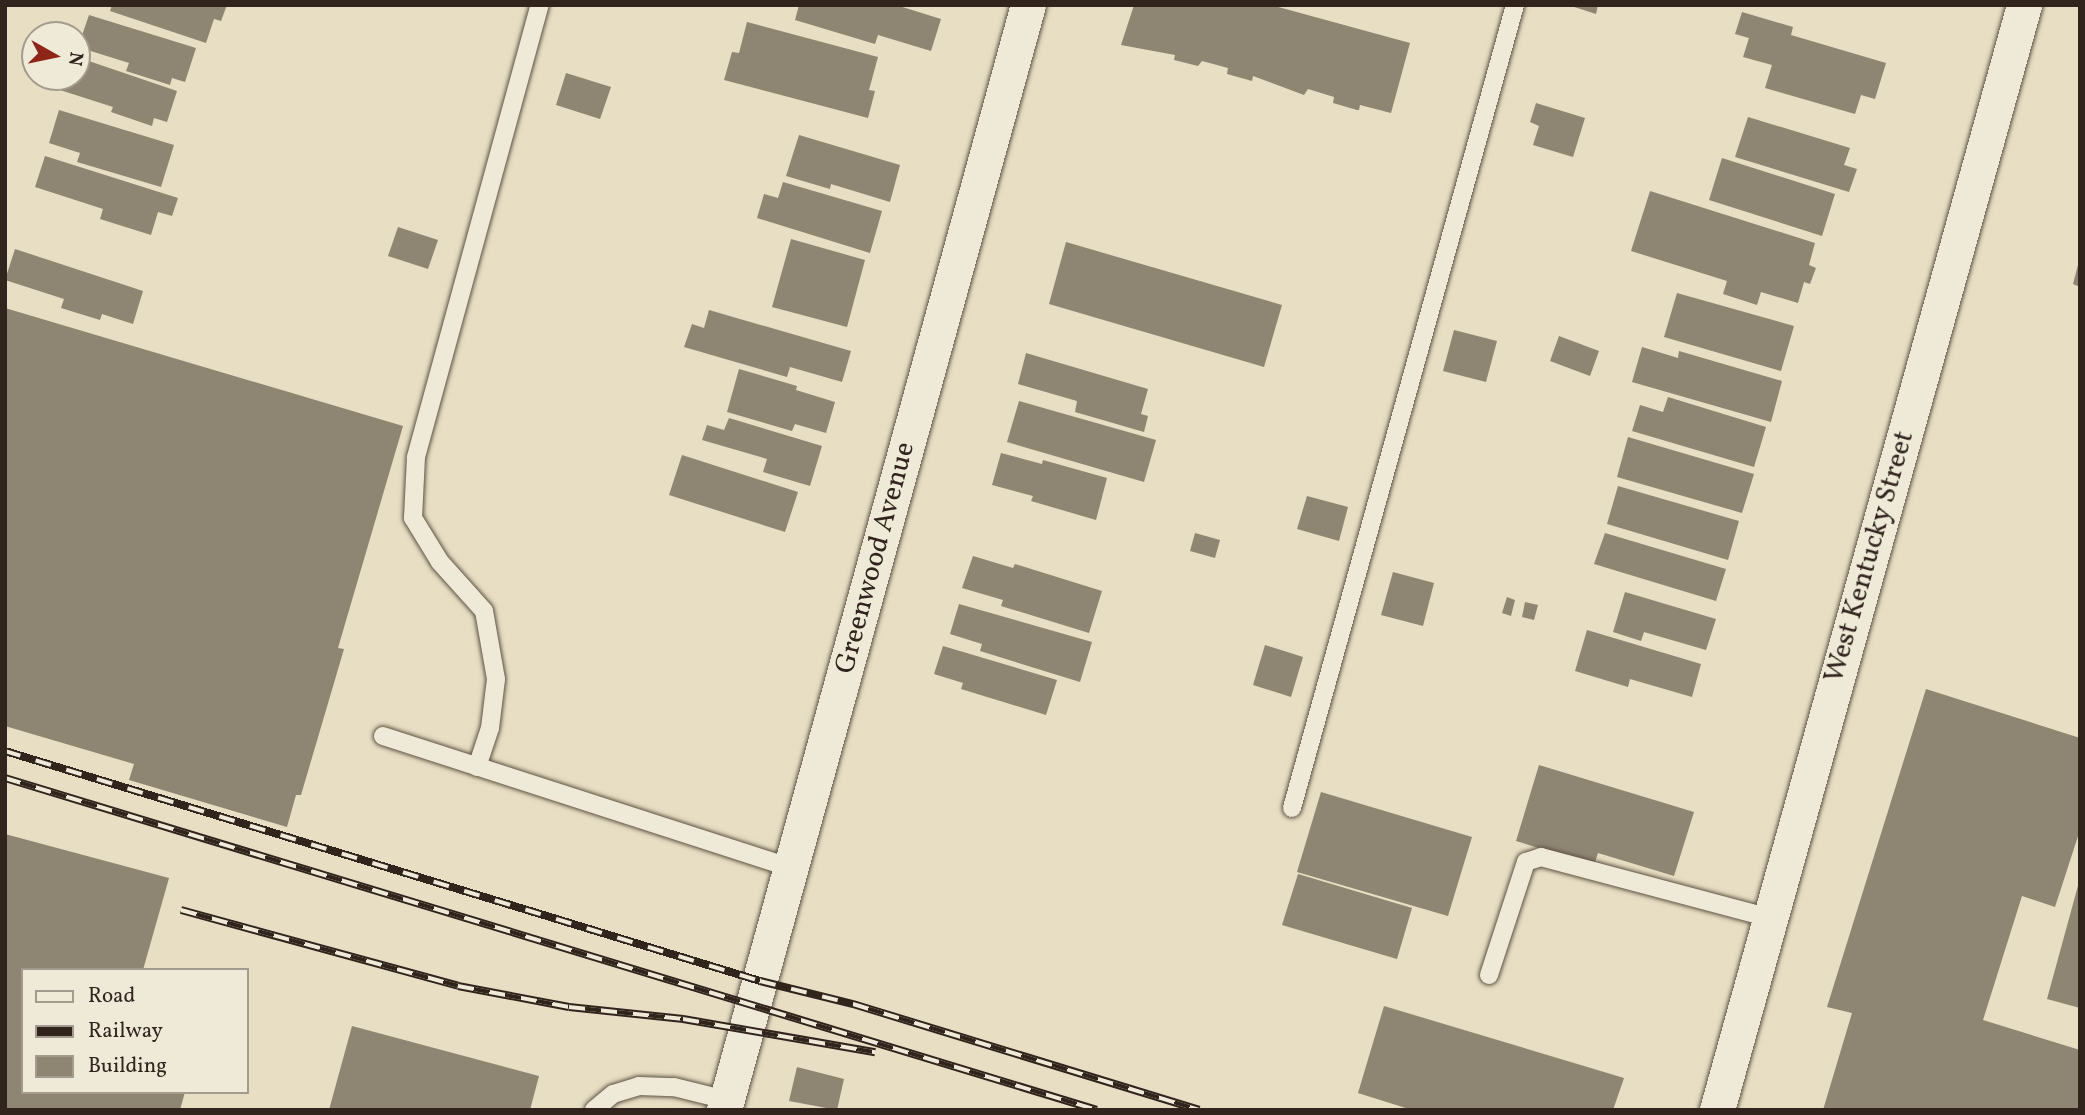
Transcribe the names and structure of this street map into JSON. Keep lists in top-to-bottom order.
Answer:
{
  "streets": {
    "street": ["West Kentucky Street", "Greenwood Avenue"]
  },
  "legend": ["Road", "Railway", "Building"],
  "north": "right"
}
